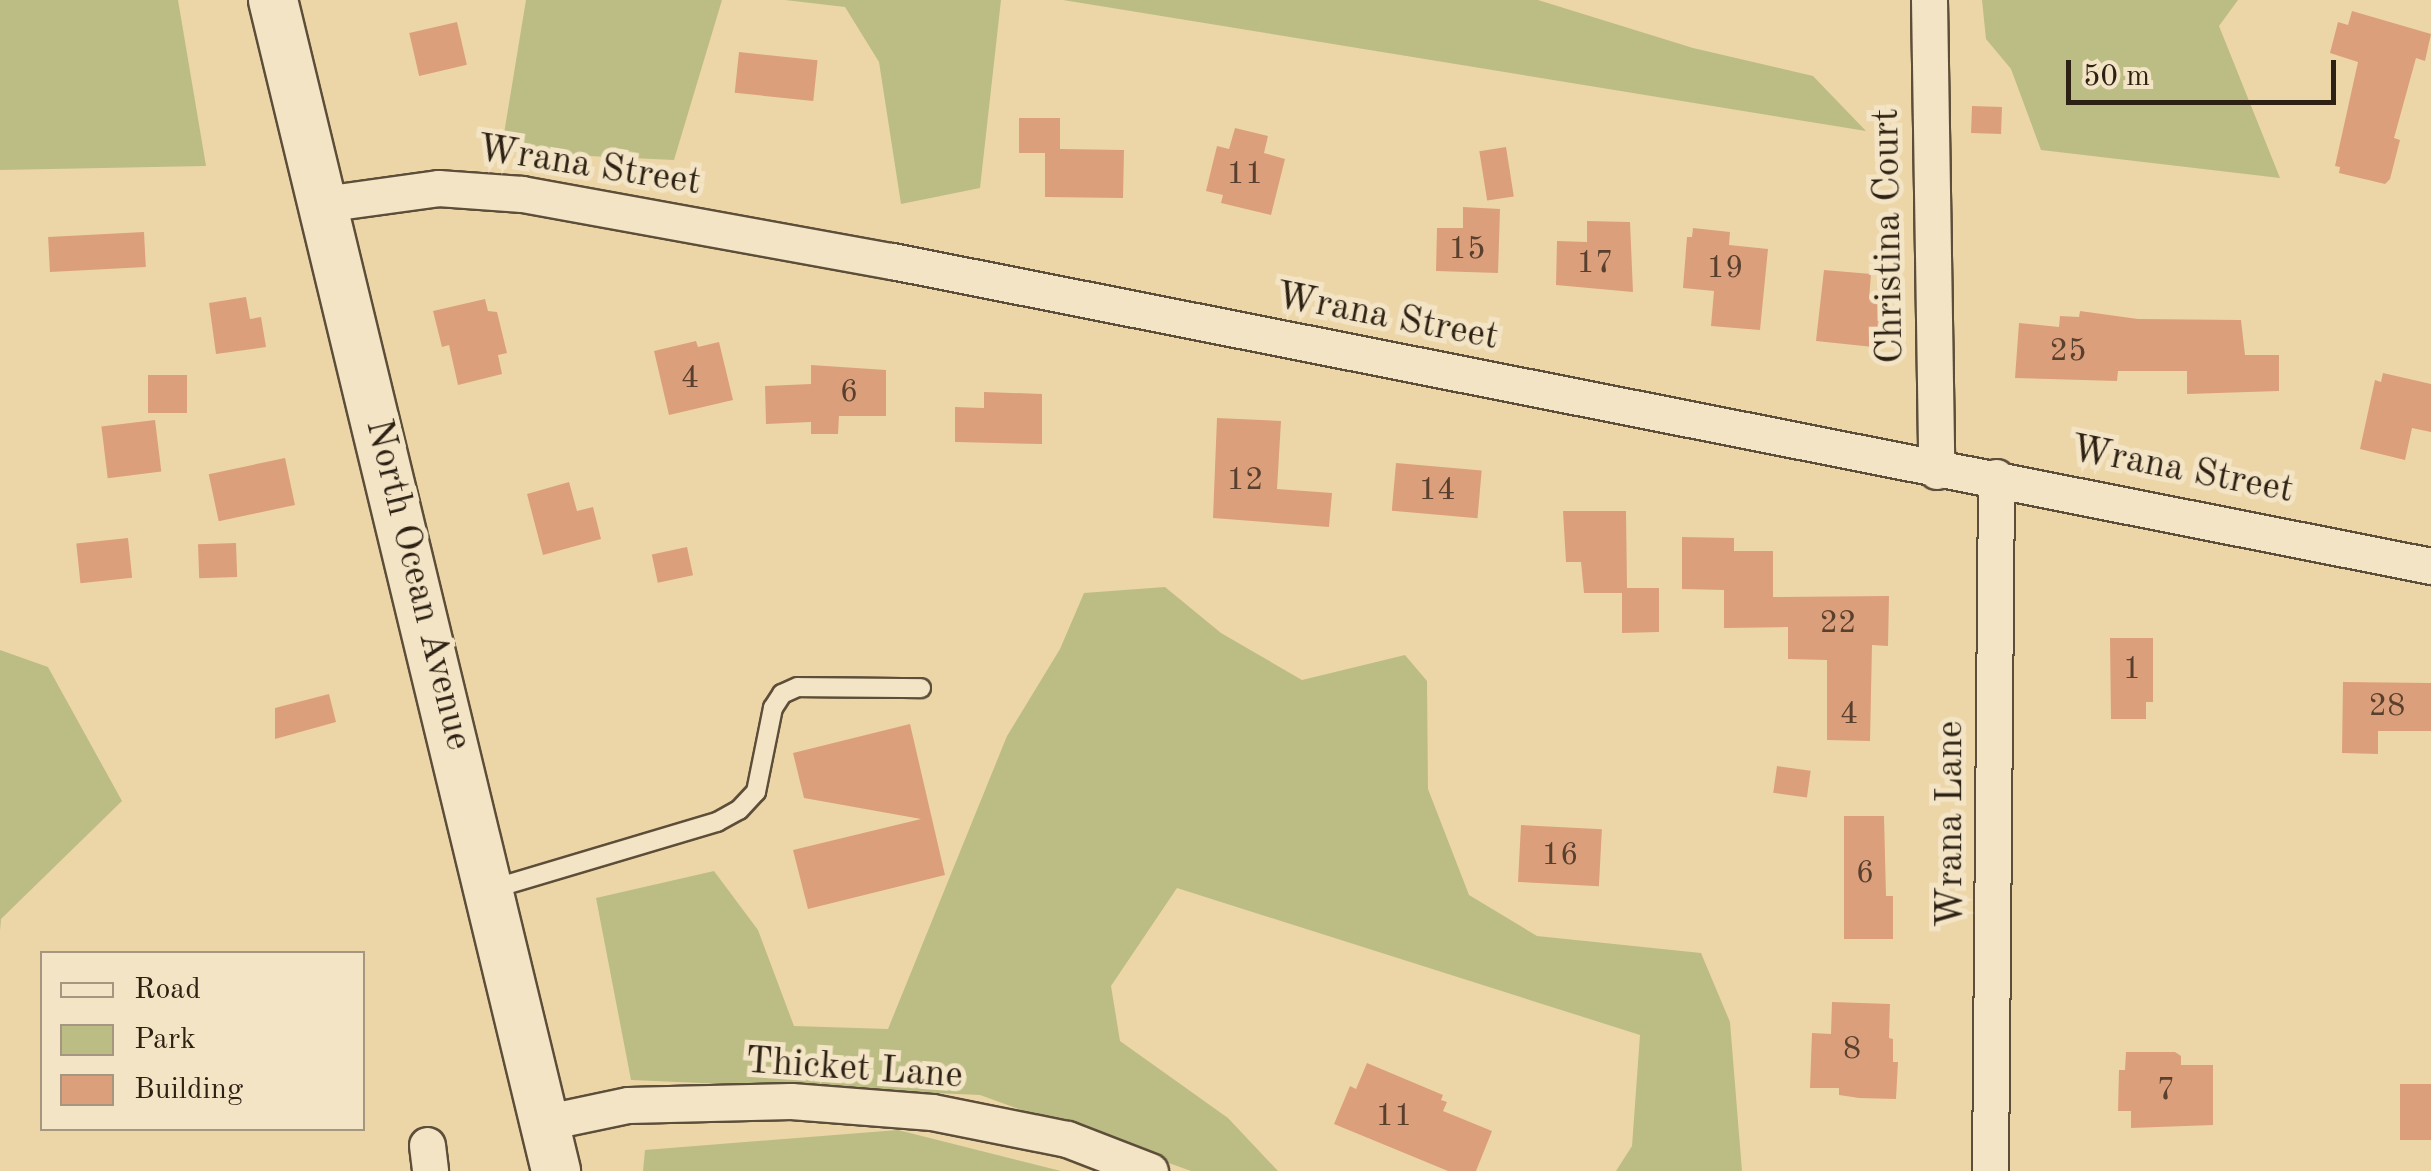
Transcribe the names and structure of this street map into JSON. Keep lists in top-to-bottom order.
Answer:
{
  "streets": {
    "main road": ["North Ocean Avenue"],
    "street": [
      "Wrana Street",
      "Christina Court",
      "Wrana Lane",
      "Thicket Lane"
    ]
  },
  "crossings": [
    ["Wrana Street", "Christina Court"],
    ["Wrana Street", "North Ocean Avenue"],
    ["Wrana Street", "Wrana Lane"],
    ["North Ocean Avenue", "Thicket Lane"]
  ],
  "house_numbers": [
    "11",
    "15",
    "17",
    "19",
    "25",
    "4",
    "6",
    "12",
    "14",
    "22",
    "1",
    "28",
    "4",
    "16",
    "6",
    "8",
    "7",
    "11"
  ],
  "legend": ["Road", "Park", "Building"],
  "scale_bar": "50 m"
}
